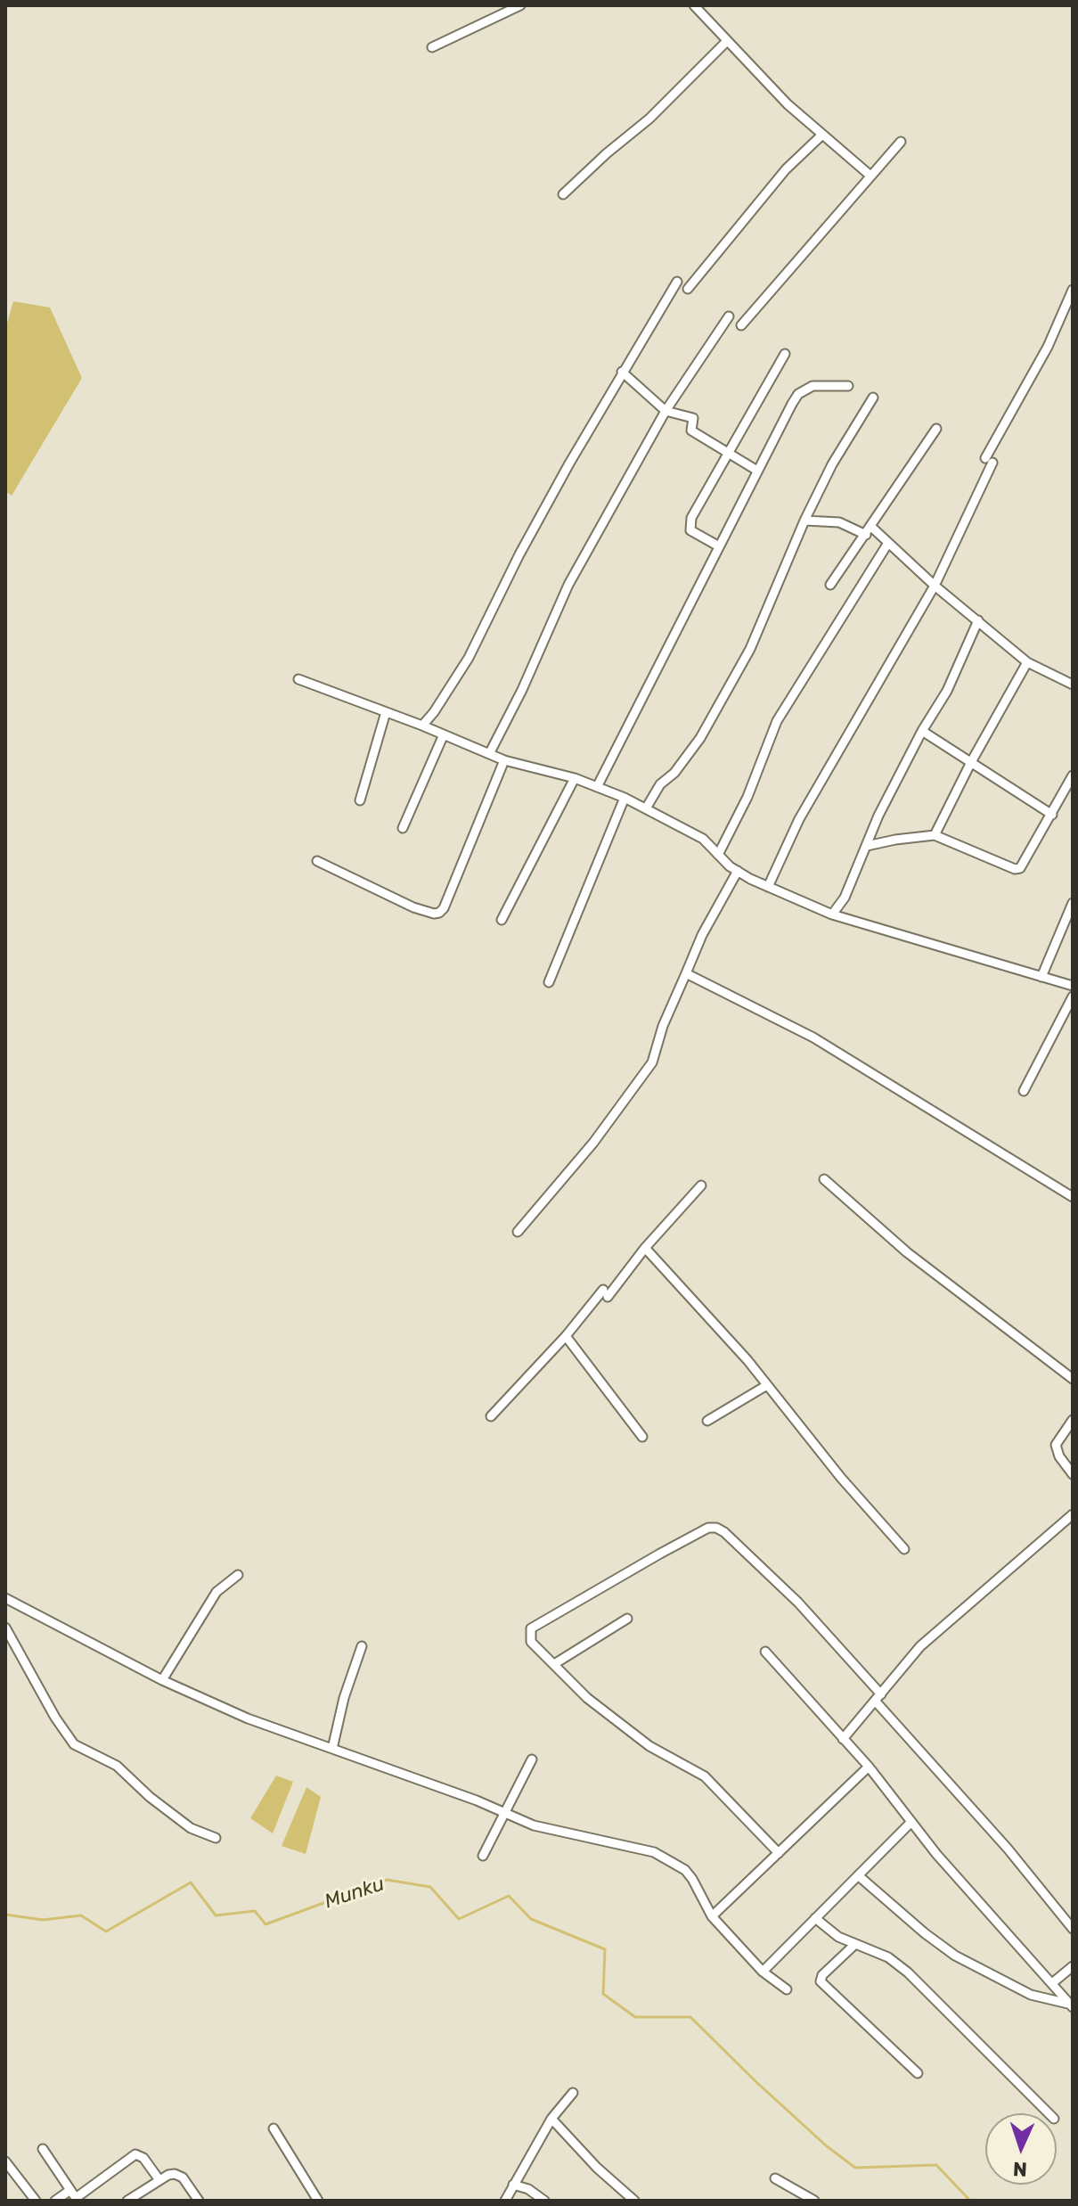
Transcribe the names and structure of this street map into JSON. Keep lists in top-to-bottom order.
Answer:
{
  "water": ["Munku"],
  "north": "bottom"
}
